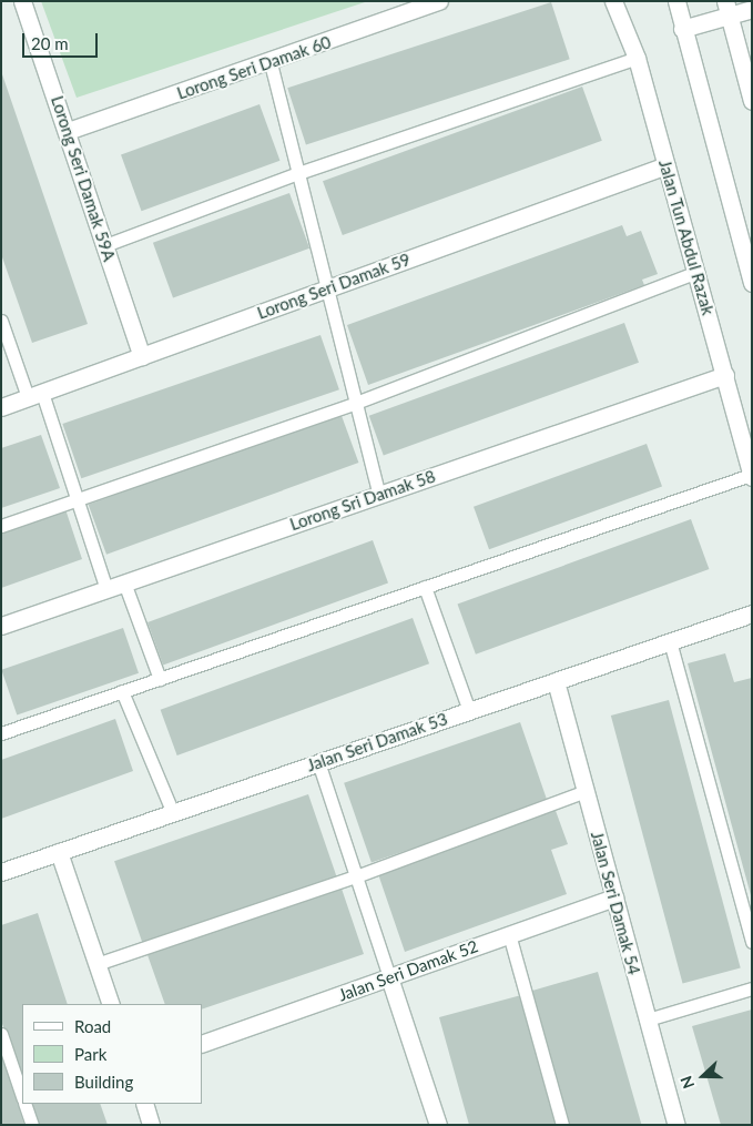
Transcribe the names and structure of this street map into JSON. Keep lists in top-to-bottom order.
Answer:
{
  "streets": {
    "street": [
      "Lorong Seri Damak 60",
      "Lorong Seri Damak 59A",
      "Jalan Tun Abdul Razak",
      "Lorong Seri Damak 59",
      "Lorong Sri Damak 58",
      "Jalan Seri Damak 53",
      "Jalan Seri Damak 54",
      "Jalan Seri Damak 52"
    ]
  },
  "crossings": [
    ["Lorong Seri Damak 60", "Lorong Seri Damak 59A"],
    ["Lorong Seri Damak 59A", "Lorong Seri Damak 59"],
    ["Jalan Tun Abdul Razak", "Lorong Seri Damak 59"],
    ["Jalan Tun Abdul Razak", "Lorong Sri Damak 58"],
    ["Jalan Seri Damak 53", "Jalan Seri Damak 54"],
    ["Jalan Seri Damak 54", "Jalan Seri Damak 52"]
  ],
  "legend": ["Road", "Park", "Building"],
  "scale_bar": "20 m",
  "north": "left"
}
